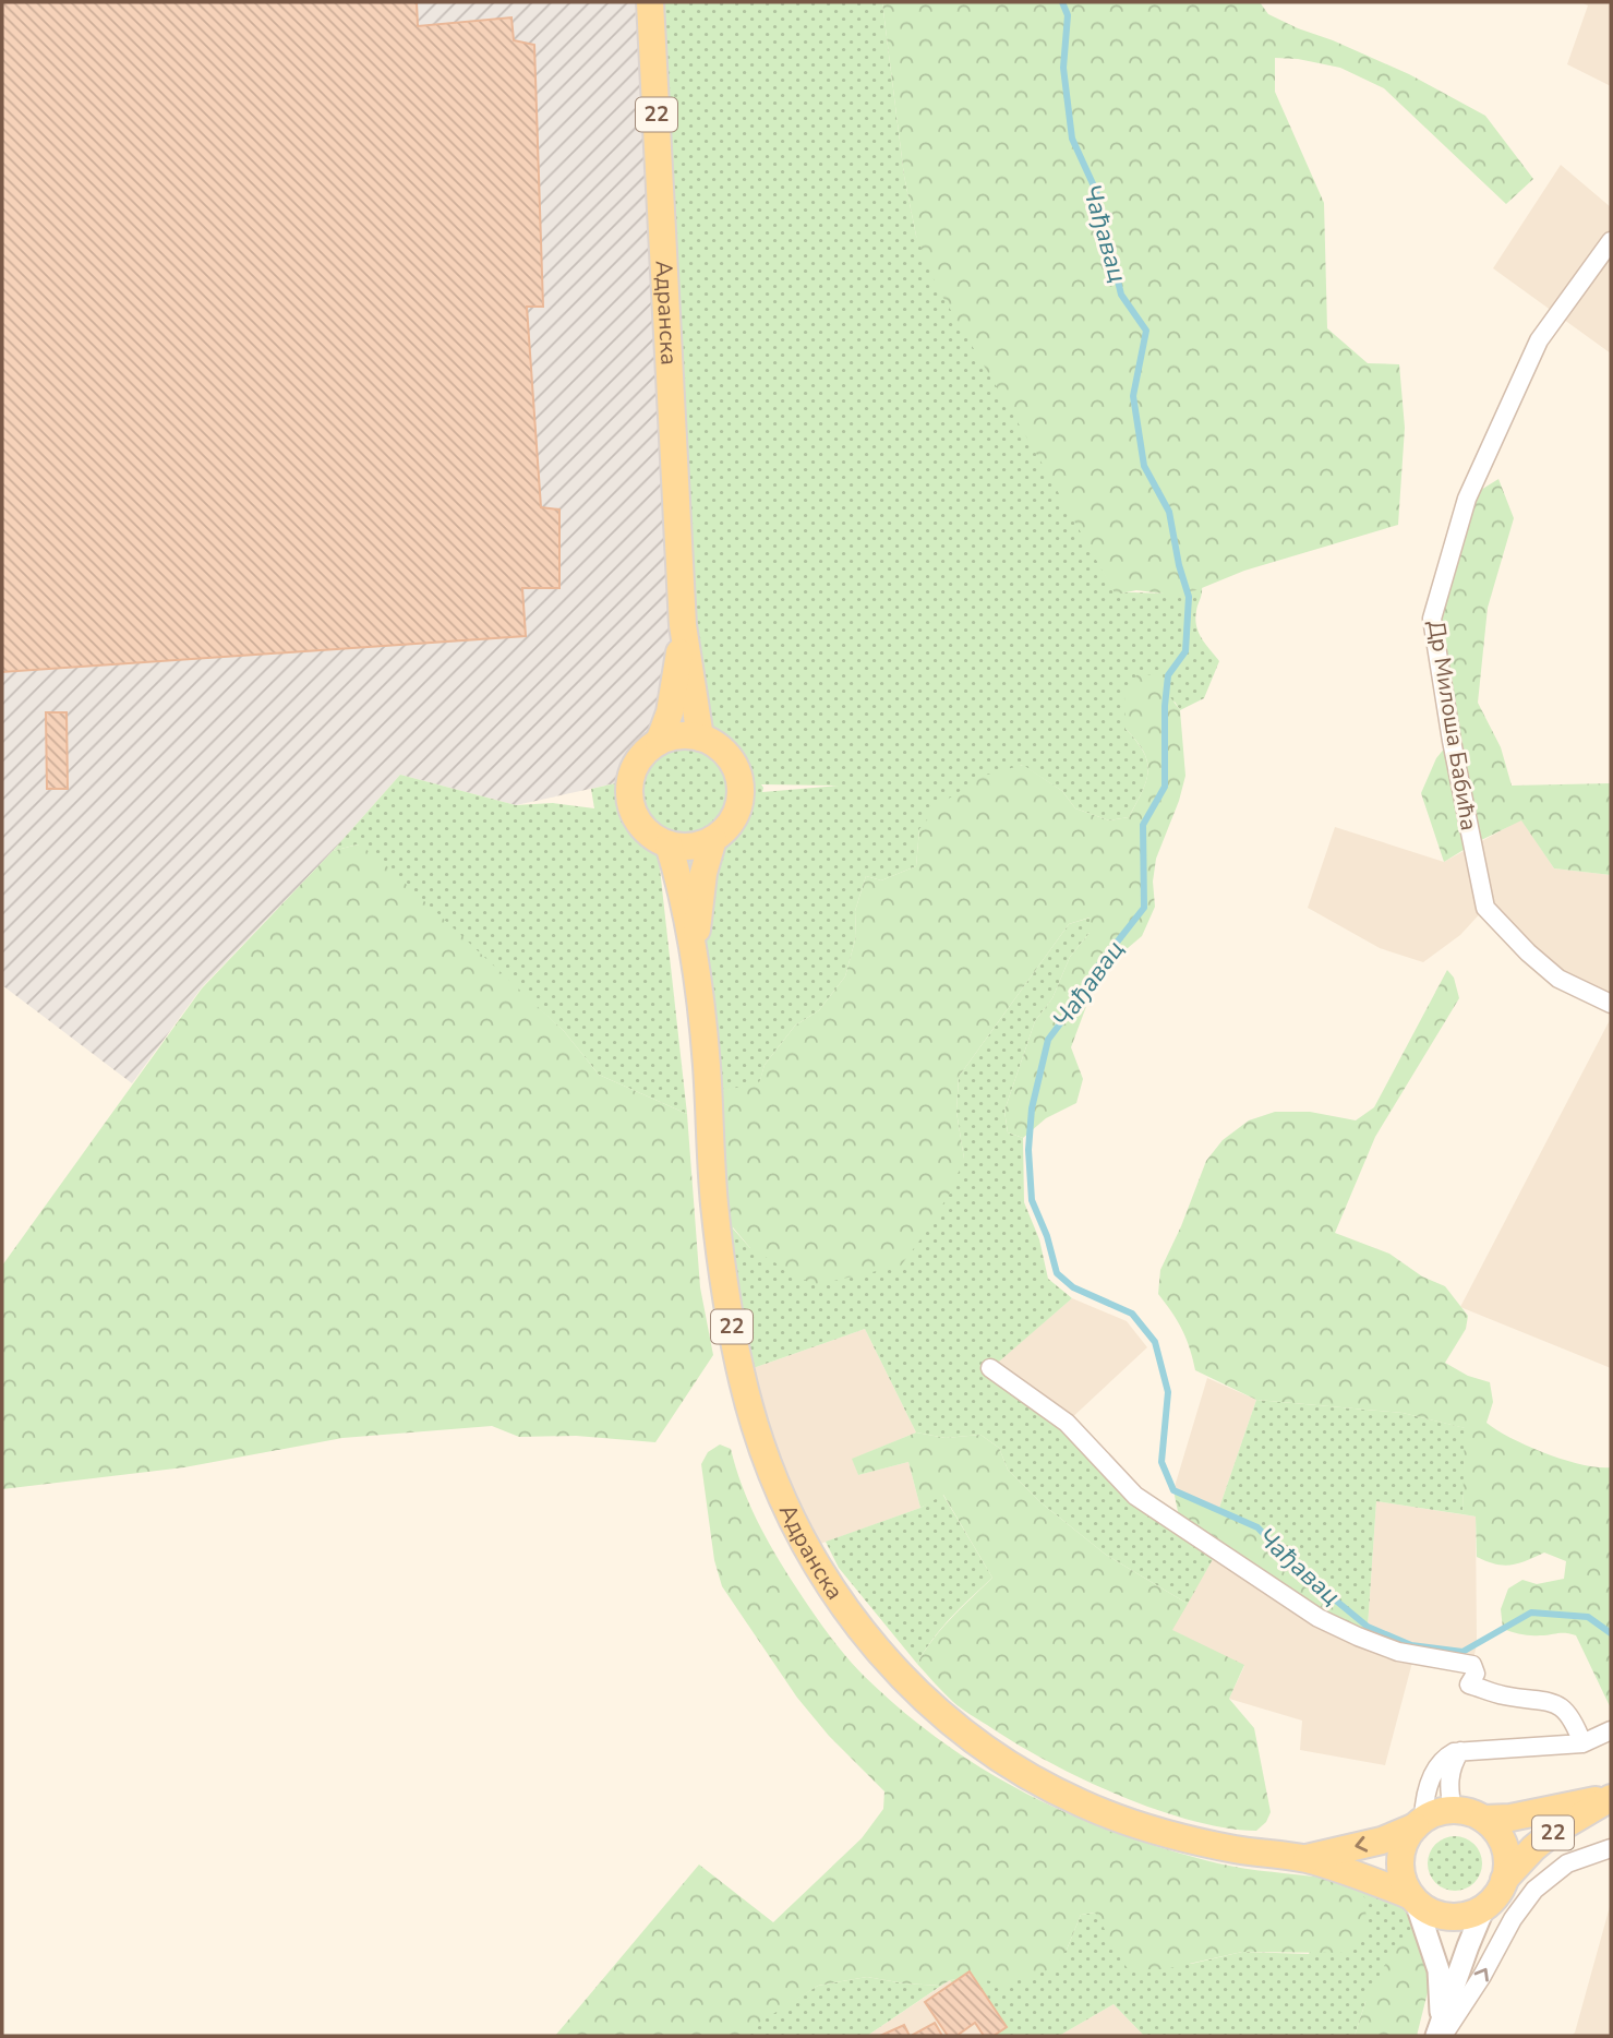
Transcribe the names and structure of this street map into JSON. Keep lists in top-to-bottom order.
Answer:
{
  "streets": {
    "main road": ["22", "Адранска"],
    "street": ["Др Милоша Бабића"]
  },
  "crossings": [
    ["22", "Адранска"]
  ],
  "water": ["Чађавац"]
}
